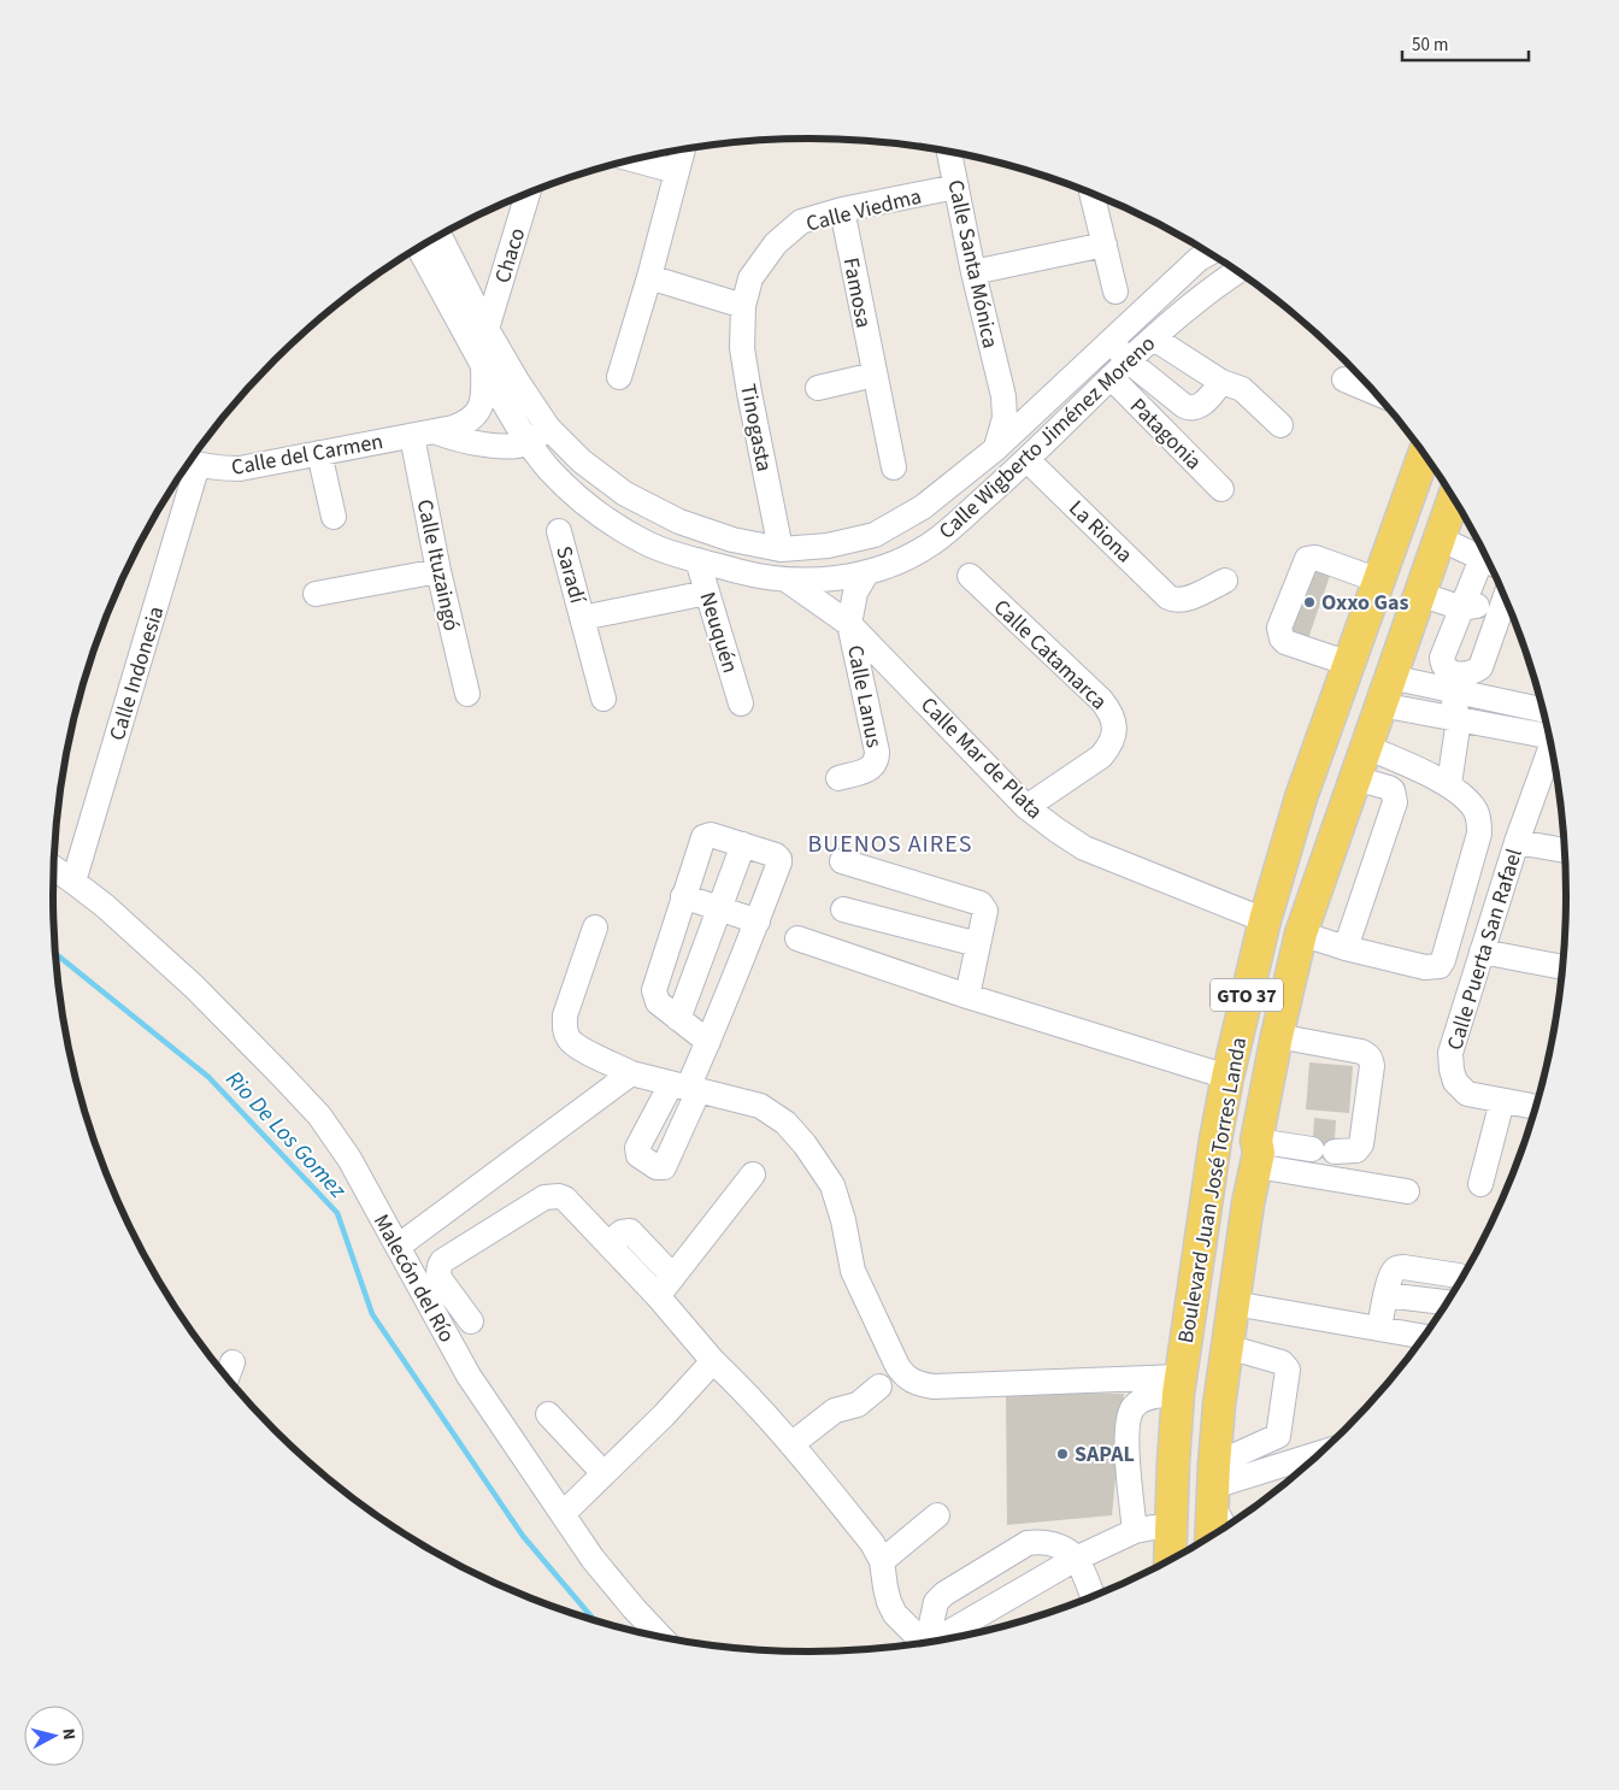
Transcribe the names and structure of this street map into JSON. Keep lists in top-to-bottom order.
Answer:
{
  "streets": {
    "main road": ["GTO 37", "Boulevard Juan José Torres Landa"],
    "street": [
      "Calle Viedma",
      "Chaco",
      "Calle Santa Mónica",
      "Famosa",
      "Tinogasta",
      "Patagonia",
      "Calle Wigberto Jiménez Moreno",
      "Calle del Carmen",
      "La Riona",
      "Calle Ituzaingó",
      "Saradí",
      "Neuquén",
      "Calle Catamarca",
      "Calle Indonesia",
      "Calle Lanus",
      "Calle Mar de Plata",
      "Calle Puerta San Rafael",
      "Malecón del Río"
    ]
  },
  "crossings": [
    ["Calle Viedma", "Calle Santa Mónica"],
    ["Calle Viedma", "Famosa"],
    ["Calle Viedma", "Tinogasta"],
    ["Chaco", "Calle Wigberto Jiménez Moreno"],
    ["Calle Santa Mónica", "Calle Wigberto Jiménez Moreno"],
    ["Tinogasta", "Calle Wigberto Jiménez Moreno"],
    ["Patagonia", "Calle Wigberto Jiménez Moreno"],
    ["Calle Wigberto Jiménez Moreno", "Calle del Carmen"],
    ["Calle Wigberto Jiménez Moreno", "La Riona"],
    ["Calle Wigberto Jiménez Moreno", "Neuquén"],
    ["Calle Wigberto Jiménez Moreno", "Calle Mar de Plata"],
    ["Calle del Carmen", "Calle Ituzaingó"],
    ["Calle Catamarca", "Calle Mar de Plata"],
    ["Calle Indonesia", "Malecón del Río"],
    ["Calle Lanus", "Calle Mar de Plata"],
    ["Calle Mar de Plata", "Boulevard Juan José Torres Landa"]
  ],
  "districts": ["BUENOS AIRES"],
  "water": ["Rio De Los Gomez"],
  "places": ["Oxxo Gas", "SAPAL"],
  "scale_bar": "50 m",
  "north": "right"
}
